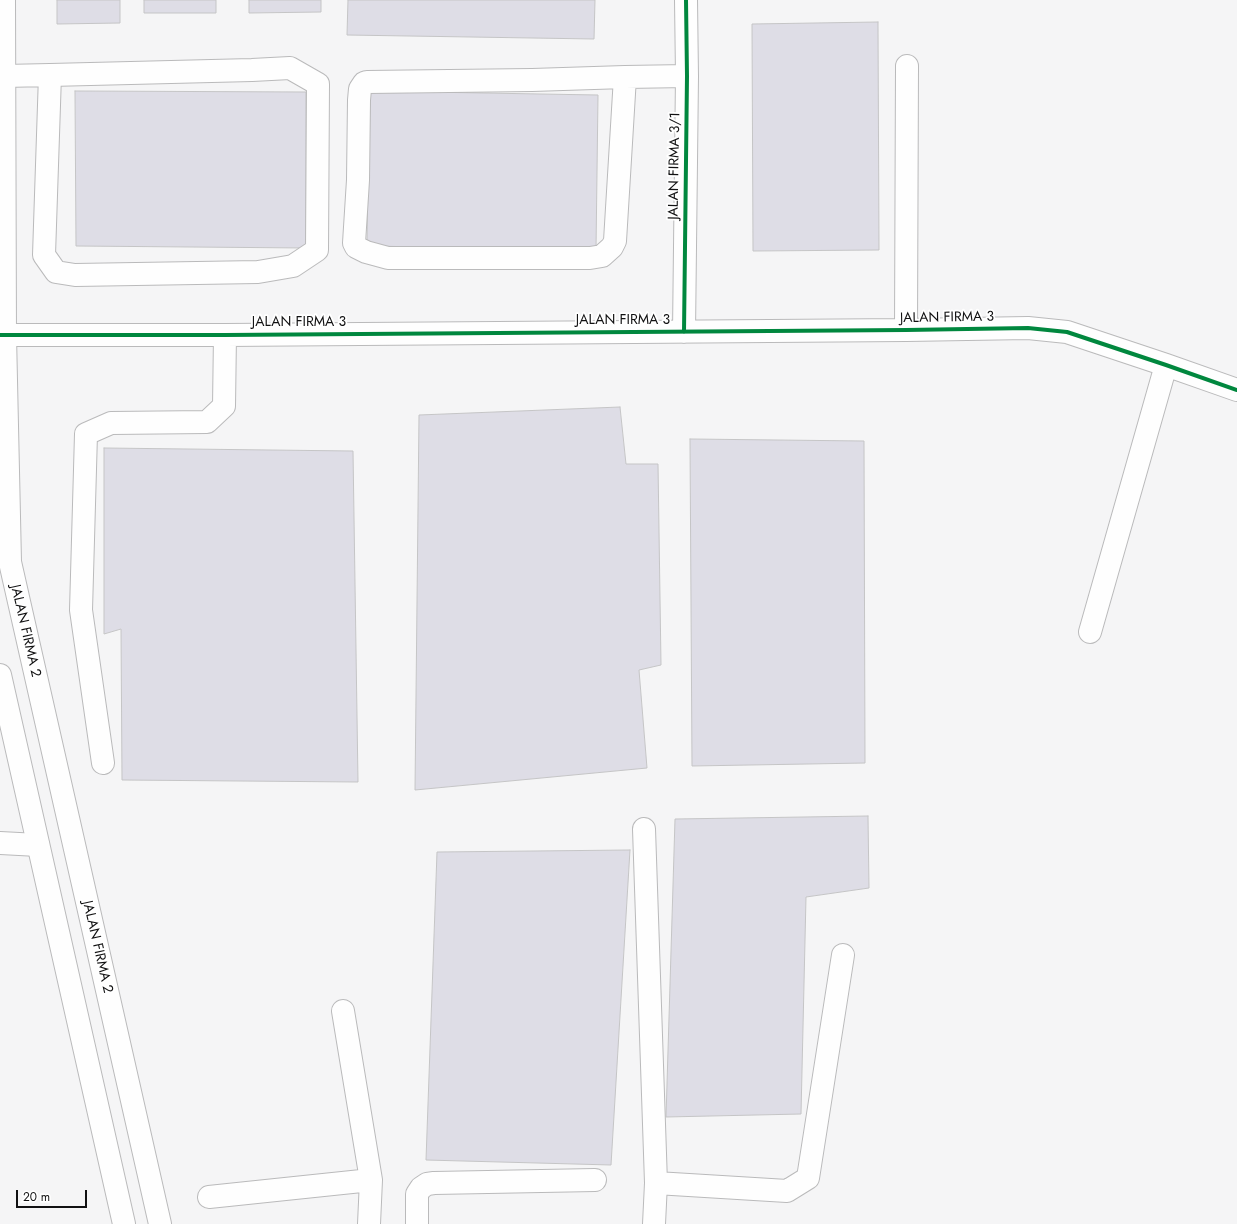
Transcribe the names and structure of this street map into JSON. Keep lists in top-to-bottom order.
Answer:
{
  "streets": {
    "main road": ["JALAN FIRMA 3/1", "JALAN FIRMA 3", "JALAN FIRMA 2"]
  },
  "crossings": [
    ["JALAN FIRMA 3/1", "JALAN FIRMA 3"],
    ["JALAN FIRMA 3", "JALAN FIRMA 2"]
  ],
  "scale_bar": "20 m"
}
